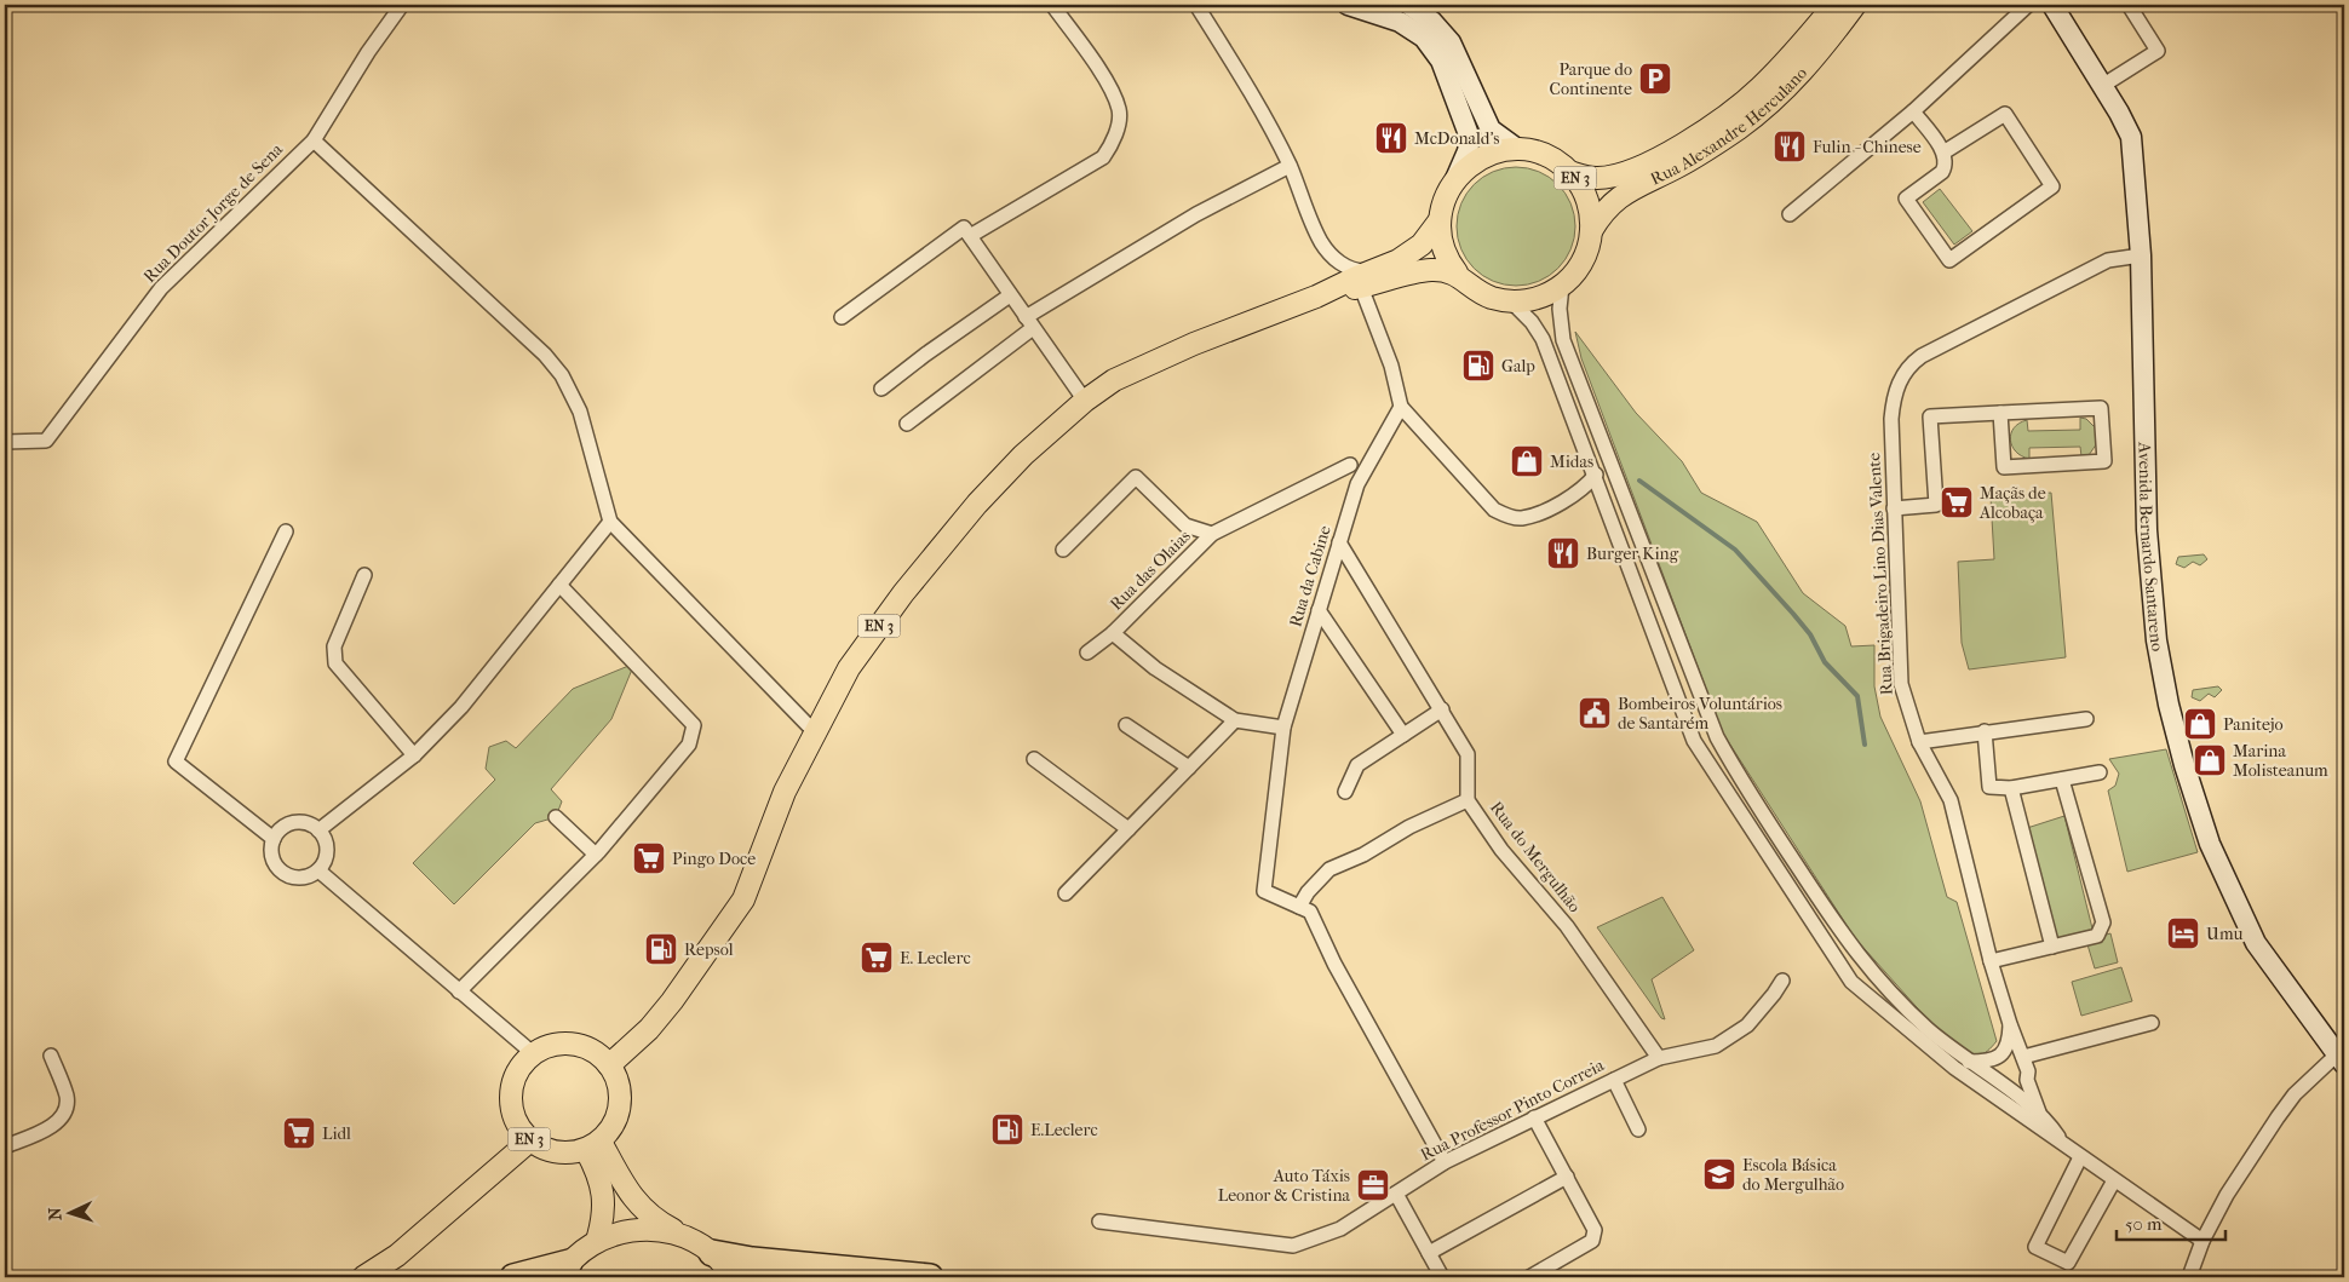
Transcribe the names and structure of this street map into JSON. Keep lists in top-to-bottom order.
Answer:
{
  "streets": {
    "main road": ["Rua Alexandre Herculano", "EN 3", "Avenida Bernardo Santareno"],
    "street": [
      "Rua Doutor Jorge de Sena",
      "Rua das Olaias",
      "Rua Brigadeiro Lino Dias Valente",
      "Rua da Cabine",
      "Rua do Mergulhão",
      "Rua Professor Pinto Correia"
    ]
  },
  "crossings": [
    ["Rua Alexandre Herculano", "EN 3"],
    ["Rua Alexandre Herculano", "Rua Brigadeiro Lino Dias Valente"],
    ["EN 3", "Rua Brigadeiro Lino Dias Valente"],
    ["Avenida Bernardo Santareno", "Rua Brigadeiro Lino Dias Valente"],
    ["Rua da Cabine", "Rua do Mergulhão"],
    ["Rua do Mergulhão", "Rua Professor Pinto Correia"]
  ],
  "places": {
    "parking": ["Parque do Continente"],
    "restaurant": ["McDonald's", "Fulin - Chinese", "Burger King"],
    "fuel station": ["Galp", "Repsol", "E.Leclerc"],
    "shop": ["Midas", "Panitejo", "Marina Molisteanum"],
    "supermarket": [
      "Maçãs de Alcobaça",
      "Pingo Doce",
      "E. Leclerc",
      "Lidl"
    ],
    "public building": ["Bombeiros Voluntários de Santarém"],
    "hotel": ["Umu"],
    "school or university": ["Escola Básica do Mergulhão"],
    "office": ["Auto Táxis Leonor & Cristina"]
  },
  "scale_bar": "50 m",
  "north": "left"
}
